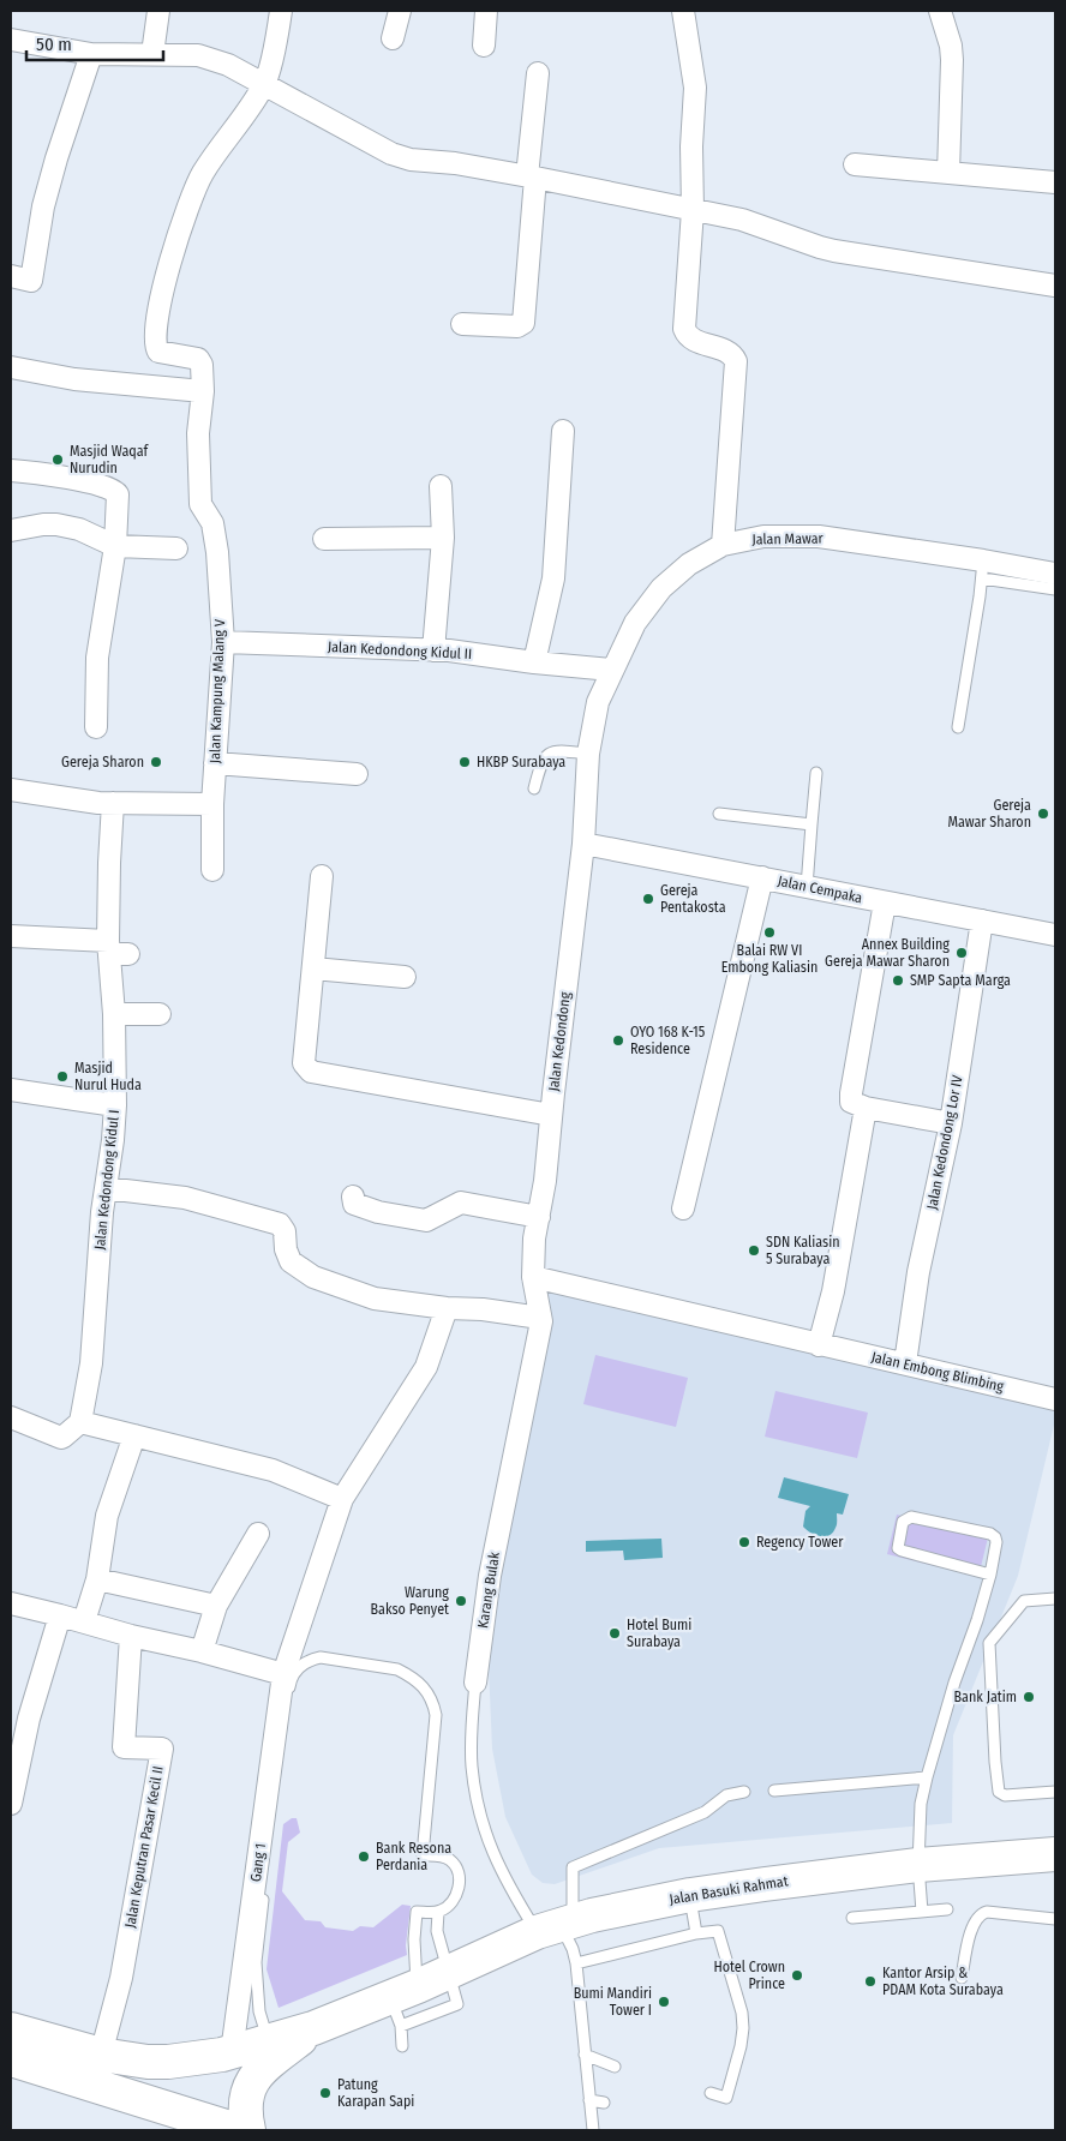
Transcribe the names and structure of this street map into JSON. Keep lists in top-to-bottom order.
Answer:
{
  "streets": {
    "main road": ["Jalan Basuki Rahmat"],
    "street": [
      "Jalan Mawar",
      "Jalan Kedondong Kidul II",
      "Jalan Kampung Malang V",
      "Jalan Cempaka",
      "Jalan Kedondong",
      "Jalan Kedondong Lor IV",
      "Jalan Kedondong Kidul I",
      "Jalan Embong Blimbing",
      "Karang Bulak",
      "Jalan Keputran Pasar Kecil II",
      "Gang 1"
    ]
  },
  "crossings": [
    ["Jalan Mawar", "Jalan Kedondong Kidul II"],
    ["Jalan Mawar", "Jalan Cempaka"],
    ["Jalan Mawar", "Jalan Kedondong"],
    ["Jalan Kedondong Kidul II", "Jalan Kampung Malang V"],
    ["Jalan Cempaka", "Jalan Kedondong"],
    ["Jalan Cempaka", "Jalan Kedondong Lor IV"],
    ["Jalan Kedondong", "Karang Bulak"],
    ["Jalan Kedondong Lor IV", "Jalan Embong Blimbing"],
    ["Jalan Embong Blimbing", "Karang Bulak"],
    ["Karang Bulak", "Jalan Basuki Rahmat"]
  ],
  "places": [
    "Masjid Waqaf Nurudin",
    "Gereja Sharon",
    "HKBP Surabaya",
    "Gereja Mawar Sharon",
    "Gereja Pentakosta",
    "Balai RW VI Embong Kaliasin",
    "Annex Building Gereja Mawar Sharon",
    "SMP Sapta Marga",
    "OYO 168 K-15 Residence",
    "Masjid Nurul Huda",
    "SDN Kaliasin 5 Surabaya",
    "Regency Tower",
    "Warung Bakso Penyet",
    "Hotel Bumi Surabaya",
    "Bank Jatim",
    "Bank Resona Perdania",
    "Hotel Crown Prince",
    "Kantor Arsip & PDAM Kota Surabaya",
    "Bumi Mandiri Tower I",
    "Patung Karapan Sapi"
  ],
  "scale_bar": "50 m"
}
